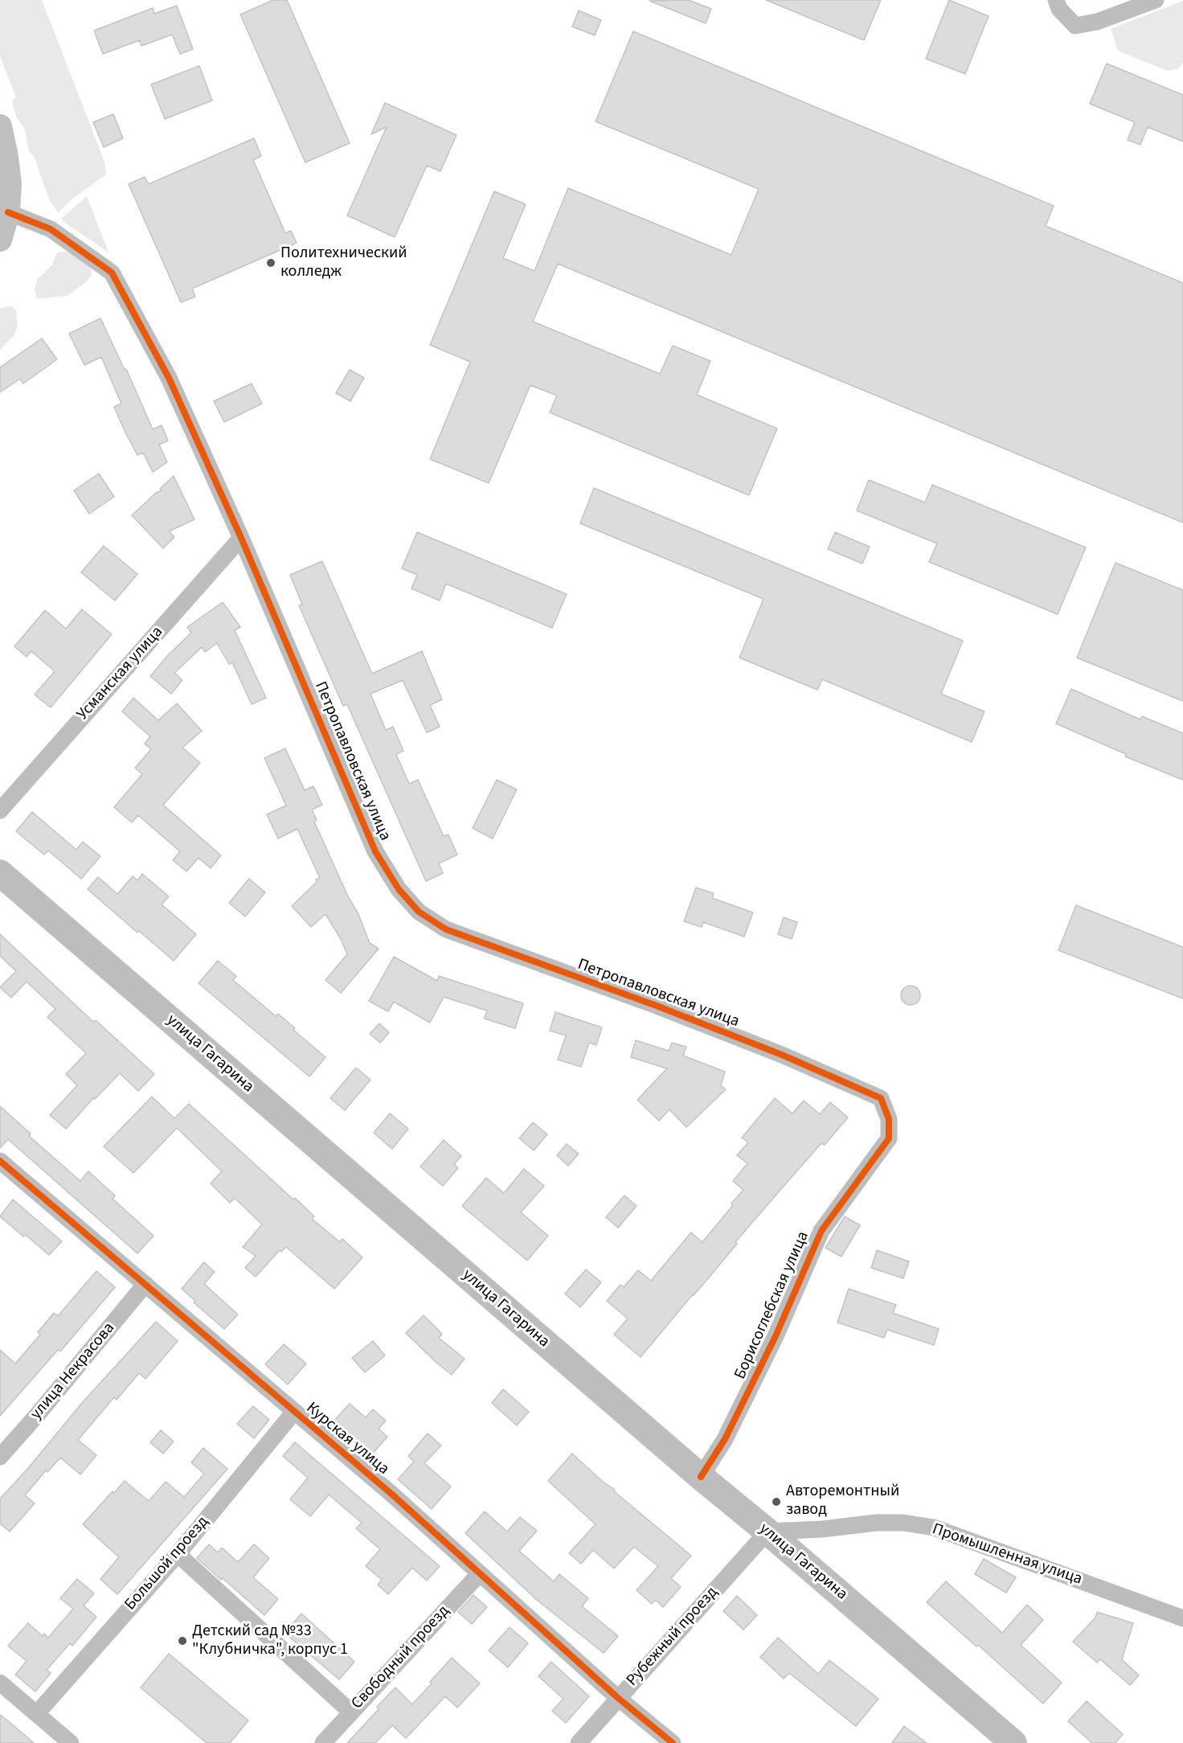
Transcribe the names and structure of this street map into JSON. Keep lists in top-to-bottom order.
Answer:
{
  "streets": {
    "main road": ["улица Гагарина"],
    "street": [
      "Усманская улица",
      "Петропавловская улица",
      "Борисоглебская улица",
      "улица Некрасова",
      "Курская улица",
      "Промышленная улица",
      "Большой проезд",
      "Рубежный проезд",
      "Свободный проезд"
    ]
  },
  "crossings": [
    ["Усманская улица", "Петропавловская улица"],
    ["Петропавловская улица", "Борисоглебская улица"],
    ["улица Гагарина", "Борисоглебская улица"],
    ["улица Гагарина", "Промышленная улица"],
    ["улица Гагарина", "Рубежный проезд"],
    ["улица Некрасова", "Курская улица"],
    ["Курская улица", "Большой проезд"],
    ["Курская улица", "Рубежный проезд"],
    ["Курская улица", "Свободный проезд"],
    ["Промышленная улица", "Рубежный проезд"]
  ],
  "places": ["Политехнический колледж", "Авторемонтный завод", "Детский сад №33 \"Клубничка\", корпус 1"]
}
